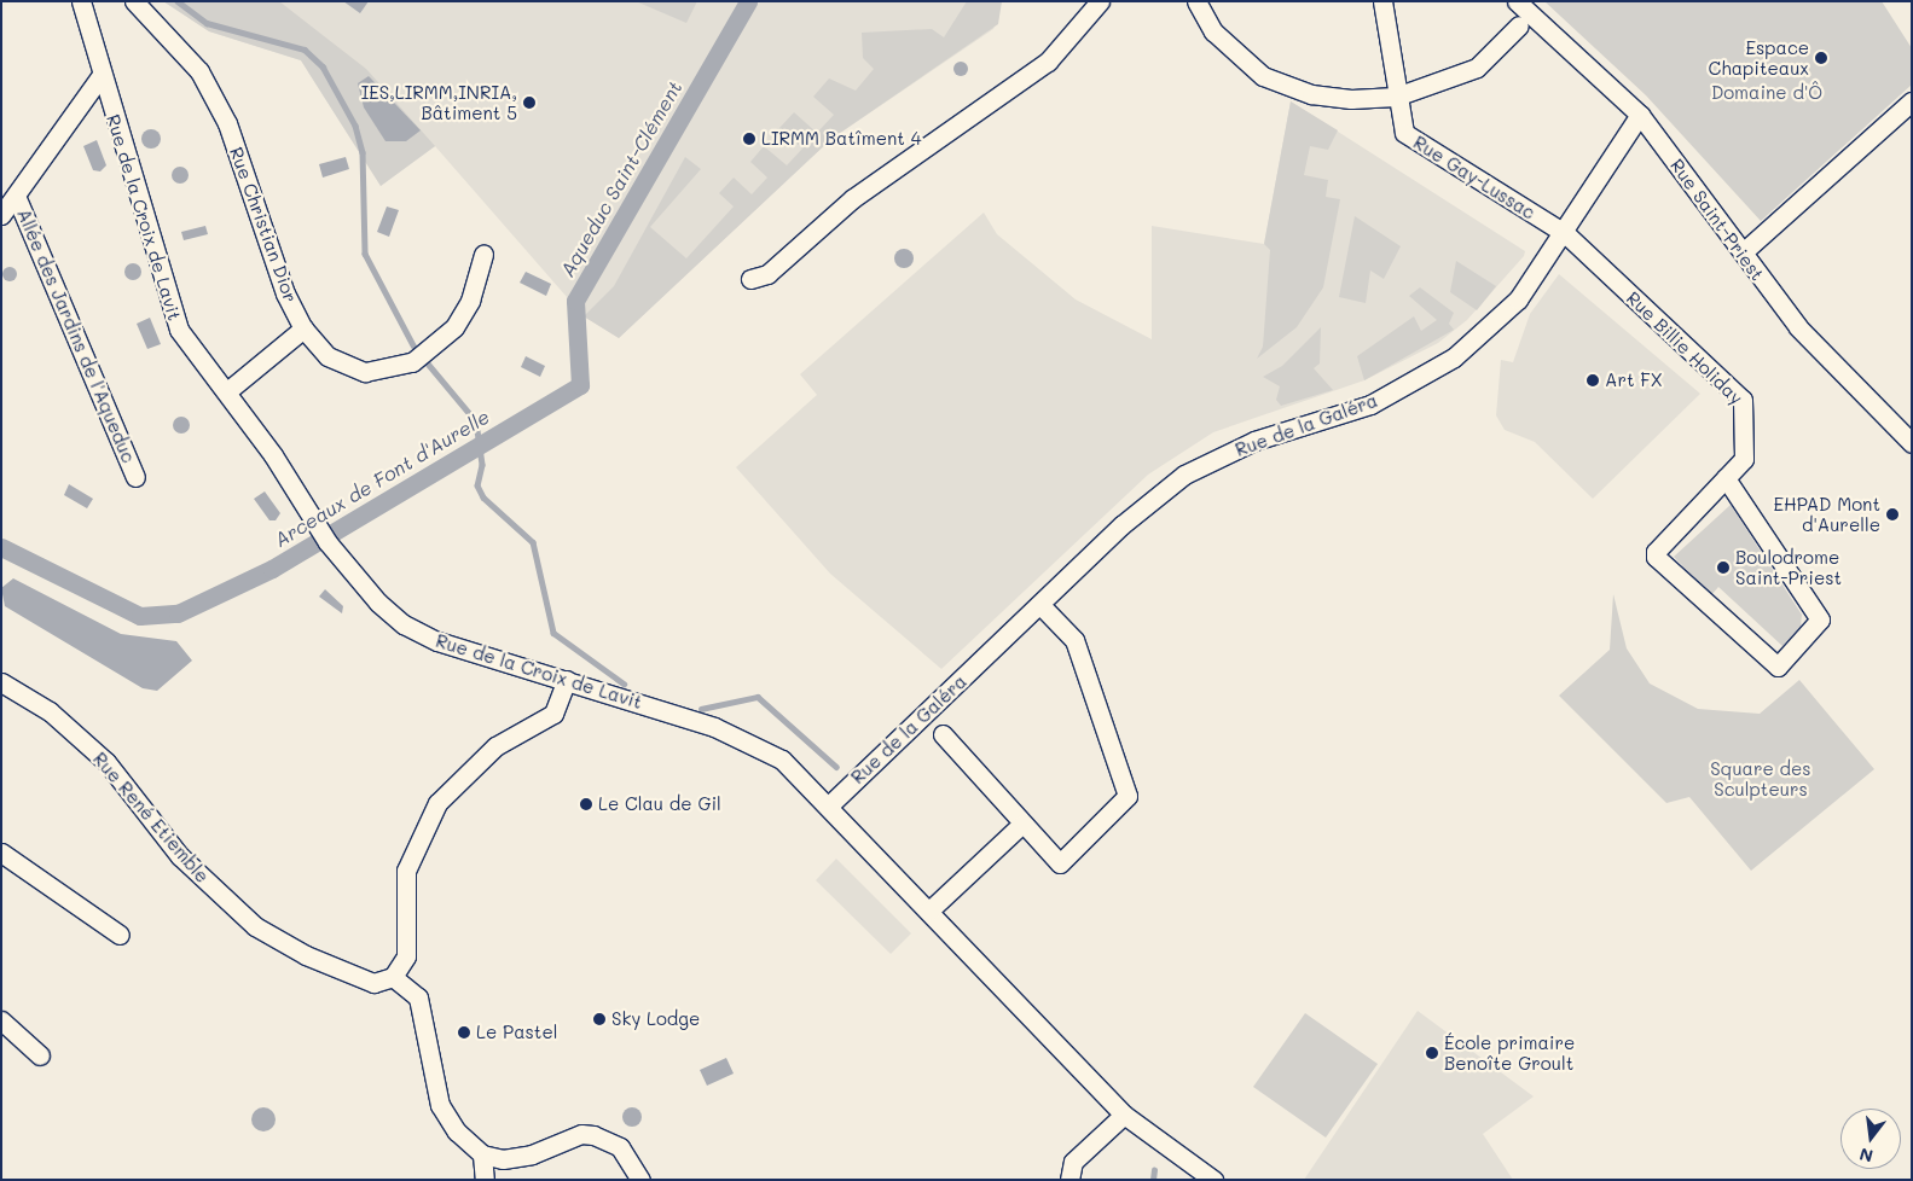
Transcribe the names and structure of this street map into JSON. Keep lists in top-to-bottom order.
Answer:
{
  "streets": {
    "street": [
      "Rue Gay-Lussac",
      "Rue de la Croix de Lavit",
      "Rue Saint-Priest",
      "Rue Christian Dior",
      "Allée des Jardins de l'Aqueduc",
      "Rue Billie Holiday",
      "Rue de la Galéra",
      "Rue René Etiemble"
    ]
  },
  "crossings": [
    ["Rue Gay-Lussac", "Rue Billie Holiday"],
    ["Rue Gay-Lussac", "Rue de la Galéra"],
    ["Rue de la Croix de Lavit", "Rue de la Galéra"],
    ["Rue Saint-Priest", "Rue de la Galéra"],
    ["Rue Billie Holiday", "Rue de la Galéra"]
  ],
  "water": ["Aqueduc Saint-Clément", "Arceaux de Font d'Aurelle"],
  "parks": ["Domaine d'Ô", "Square des Sculpteurs"],
  "places": [
    "Espace Chapiteaux",
    "IES,LIRMM,INRIA, Bâtiment 5",
    "LIRMM Batîment 4",
    "Art FX",
    "EHPAD Mont d'Aurelle",
    "Boulodrome Saint-Priest",
    "Le Clau de Gil",
    "Sky Lodge",
    "Le Pastel",
    "École primaire Benoîte Groult"
  ],
  "north": "bottom"
}
